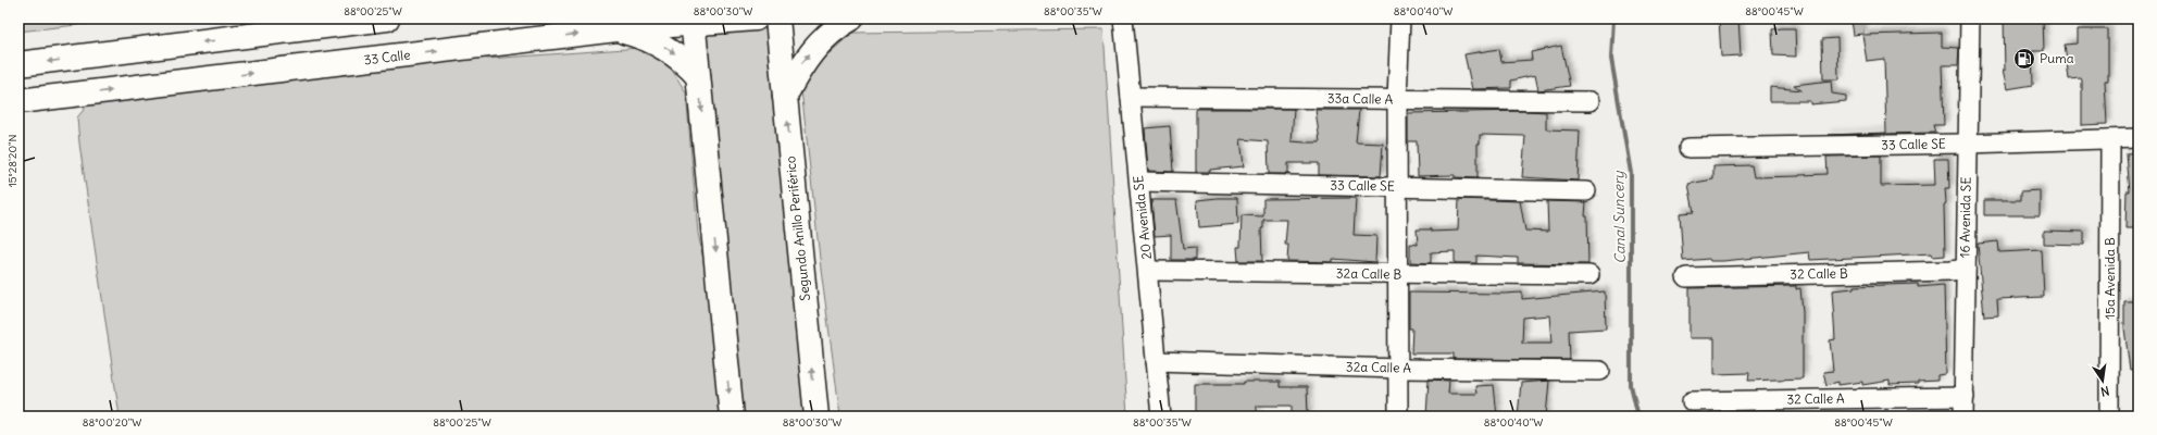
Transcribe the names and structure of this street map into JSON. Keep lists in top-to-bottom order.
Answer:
{
  "streets": {
    "main road": ["33 Calle", "Segundo Anillo Periférico"],
    "street": [
      "33a Calle A",
      "33 Calle SE",
      "20 Avenida SE",
      "16 Avenida SE",
      "32a Calle B",
      "32 Calle B",
      "15a Avenida B",
      "32a Calle A",
      "32 Calle A"
    ]
  },
  "crossings": [
    ["33a Calle A", "20 Avenida SE"],
    ["33 Calle SE", "20 Avenida SE"],
    ["33 Calle SE", "16 Avenida SE"],
    ["33 Calle SE", "15a Avenida B"],
    ["20 Avenida SE", "32a Calle B"],
    ["20 Avenida SE", "32a Calle A"],
    ["16 Avenida SE", "32 Calle B"],
    ["16 Avenida SE", "32 Calle A"]
  ],
  "water": ["Canal Suncery"],
  "places": {
    "fuel station": ["Puma"]
  },
  "north": "bottom",
  "coordinates": [
    "88°00'25\"W",
    "88°00'30\"W",
    "88°00'35\"W",
    "88°00'40\"W",
    "88°00'45\"W",
    "15°28'20\"N",
    "88°00'20\"W"
  ]
}
